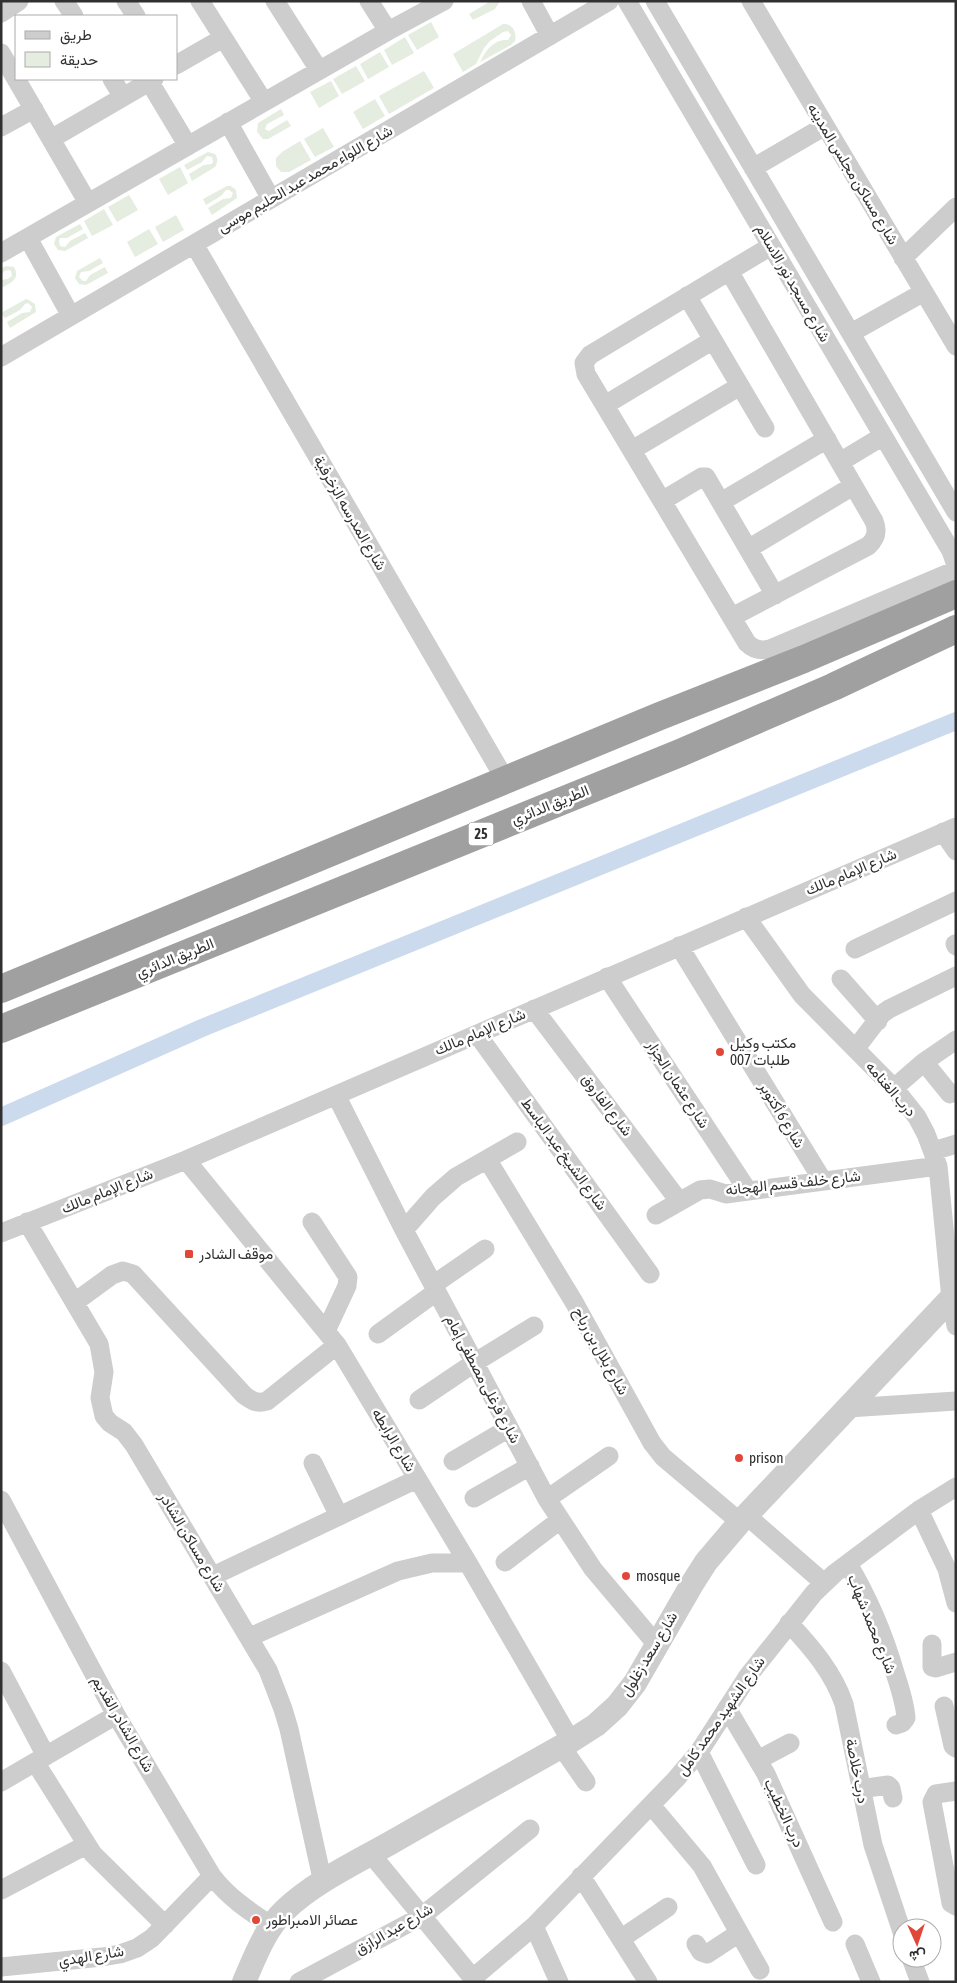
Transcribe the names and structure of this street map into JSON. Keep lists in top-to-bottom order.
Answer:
{
  "streets": {
    "highway": ["الطريق الدائري", "25"],
    "street": [
      "شارع مساكن مجلس المدينه",
      "شارع اللواء محمد عبد الحليم موسى",
      "شارع مسجد نور الاسلام",
      "شارع المدرسه الزخرفية",
      "شارع الإمام مالك",
      "شارع عثمان الجزار",
      "درب الغنامه",
      "شارع الفاروق",
      "شارع 6 أكتوبر",
      "شارع الشيخ عبد الباسط",
      "شارع خلف قسم الهجانه",
      "شارع بلال بن رباح",
      "شارع فرغلى مصطفى إمام",
      "شارع الرابطه",
      "شارع مساكن الشادر",
      "شارع محمد شهاب",
      "شارع سعد زغلول",
      "شارع الشهيد محمد كامل",
      "شارع الشادر القديم",
      "درب خلاصة",
      "درب الخطيب",
      "شارع عبد الرازق",
      "شارع الهدي"
    ]
  },
  "crossings": [
    ["شارع اللواء محمد عبد الحليم موسى", "شارع المدرسه الزخرفية"],
    ["شارع الإمام مالك", "شارع عثمان الجزار"],
    ["شارع الإمام مالك", "درب الغنامه"],
    ["شارع الإمام مالك", "شارع الفاروق"],
    ["شارع الإمام مالك", "شارع 6 أكتوبر"],
    ["شارع الإمام مالك", "شارع الشيخ عبد الباسط"],
    ["شارع الإمام مالك", "شارع فرغلى مصطفى إمام"],
    ["شارع الإمام مالك", "شارع الرابطه"],
    ["شارع الإمام مالك", "شارع مساكن الشادر"],
    ["شارع عثمان الجزار", "شارع خلف قسم الهجانه"],
    ["درب الغنامه", "شارع خلف قسم الهجانه"],
    ["درب الغنامه", "شارع سعد زغلول"],
    ["شارع الفاروق", "شارع خلف قسم الهجانه"],
    ["شارع 6 أكتوبر", "شارع خلف قسم الهجانه"],
    ["شارع بلال بن رباح", "شارع سعد زغلول"],
    ["شارع بلال بن رباح", "شارع الشهيد محمد كامل"],
    ["شارع فرغلى مصطفى إمام", "شارع سعد زغلول"],
    ["شارع الرابطه", "شارع سعد زغلول"],
    ["شارع مساكن الشادر", "شارع سعد زغلول"],
    ["شارع محمد شهاب", "شارع الشهيد محمد كامل"],
    ["شارع سعد زغلول", "شارع الشادر القديم"],
    ["شارع الشهيد محمد كامل", "درب خلاصة"],
    ["شارع الشهيد محمد كامل", "درب الخطيب"],
    ["شارع الشادر القديم", "شارع الهدي"]
  ],
  "places": {
    "other": [
      "مكتب وكيل طلبات 007",
      "prison",
      "mosque",
      "عصائر الامبراطور"
    ],
    "transit": ["موقف الشادر"]
  },
  "legend": ["طريق", "حديقة"],
  "north": "bottom"
}
